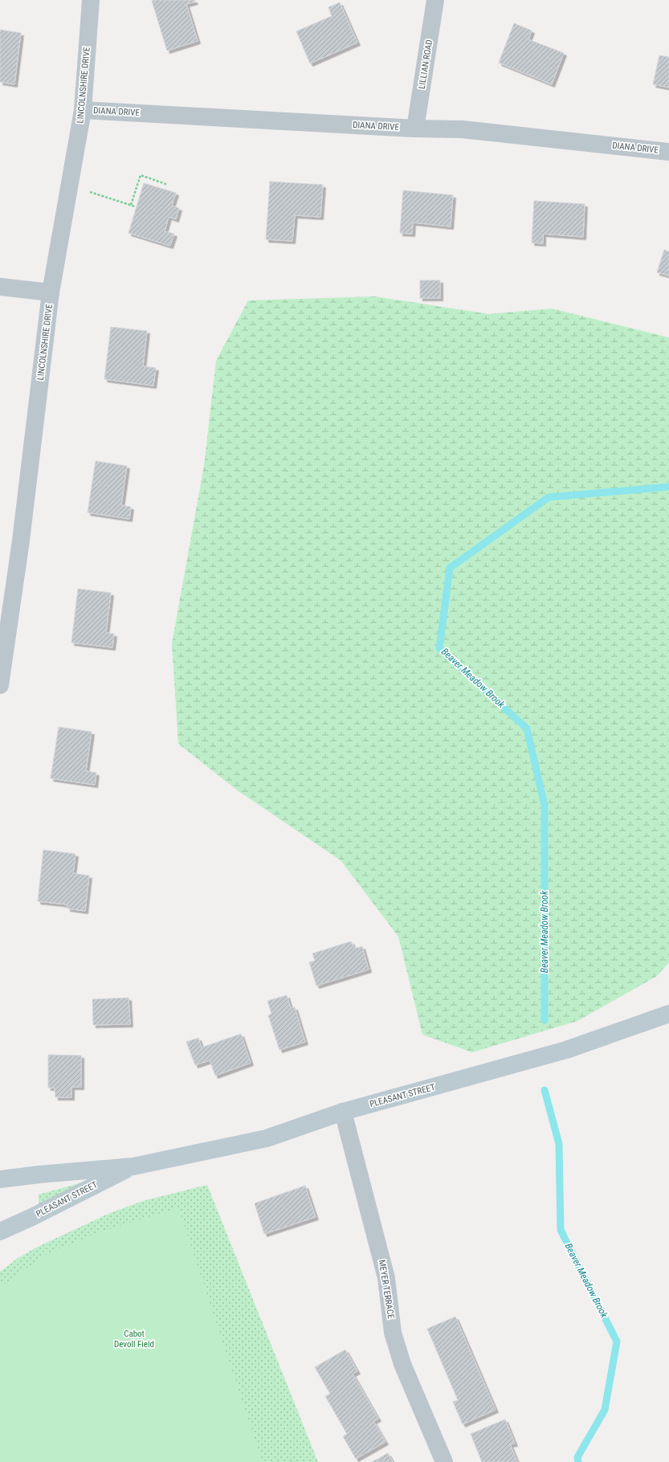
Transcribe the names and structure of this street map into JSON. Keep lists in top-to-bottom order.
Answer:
{
  "streets": {
    "main road": ["PLEASANT STREET"],
    "street": [
      "LILLIAN ROAD",
      "LINCOLNSHIRE DRIVE",
      "DIANA DRIVE",
      "MEYER TERRACE"
    ]
  },
  "crossings": [
    ["LILLIAN ROAD", "DIANA DRIVE"],
    ["LINCOLNSHIRE DRIVE", "DIANA DRIVE"],
    ["PLEASANT STREET", "MEYER TERRACE"]
  ],
  "water": ["Beaver Meadow Brook"],
  "parks": ["Cabot Devoll Field"]
}
